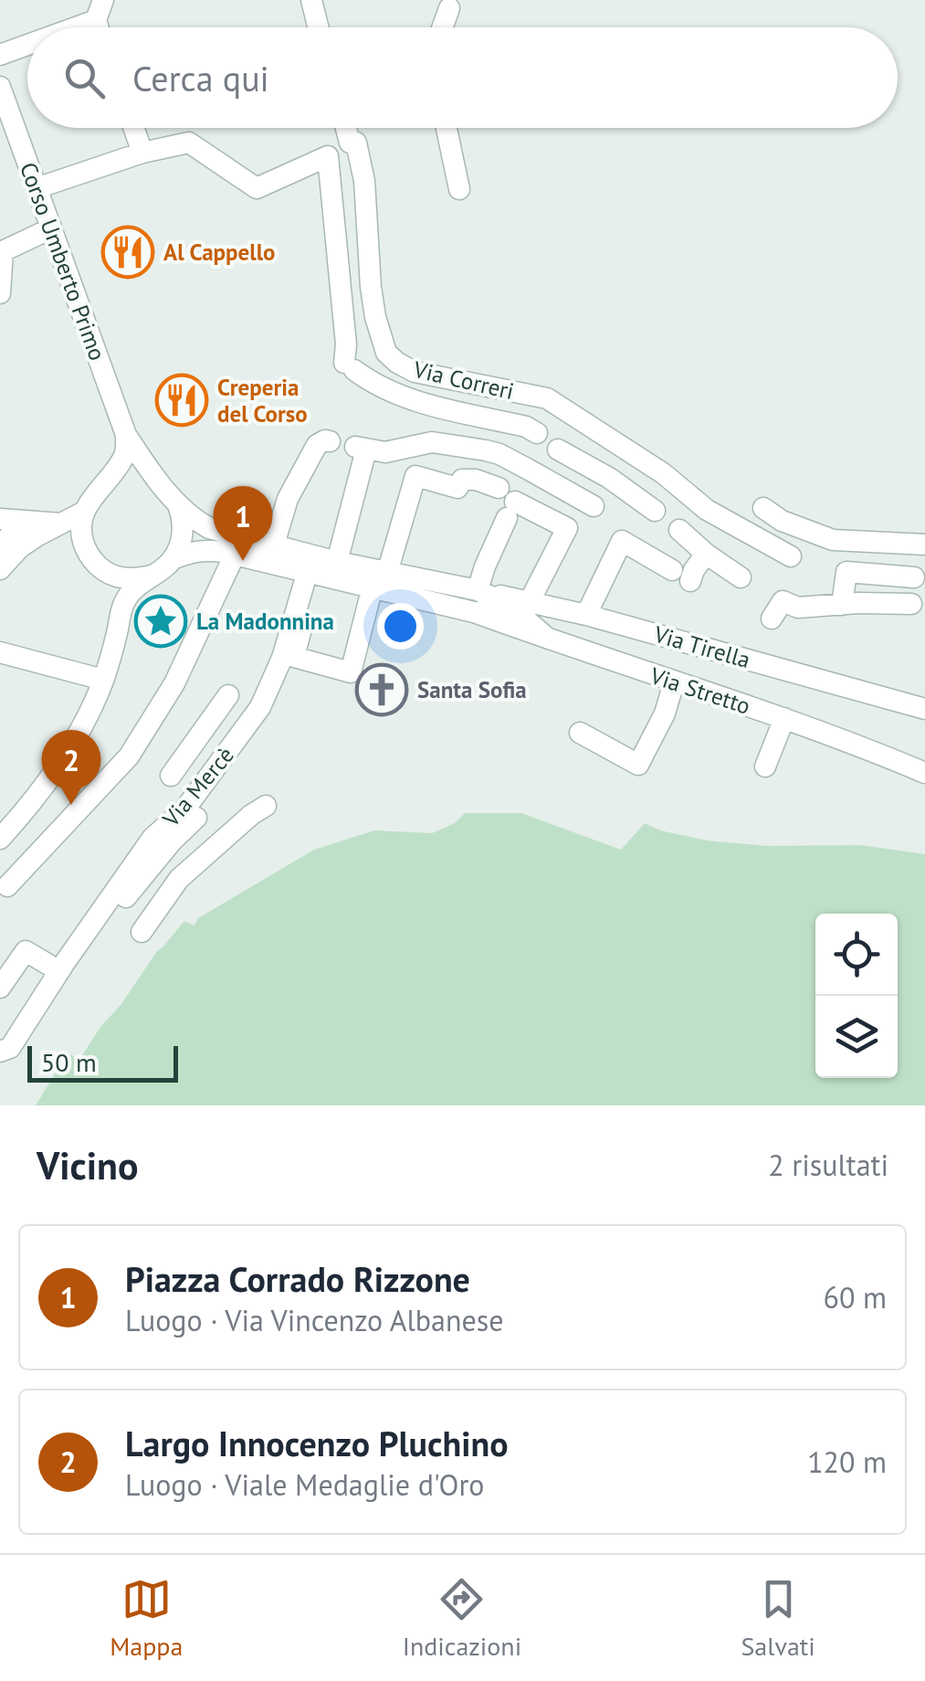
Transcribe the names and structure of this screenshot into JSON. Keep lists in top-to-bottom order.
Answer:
{
  "streets": {
    "street": [
      "Corso Umberto Primo",
      "Via Correri",
      "Via Tirella",
      "Via Stretto",
      "Via Mercè"
    ]
  },
  "crossings": [
    ["Via Tirella", "Via Stretto"]
  ],
  "places": {
    "restaurant": ["Al Cappello", "Creperia del Corso"],
    "place": ["La Madonnina"],
    "church": ["Santa Sofia"]
  },
  "scale_bar": "50 m",
  "page": {
    "search": "Cerca qui",
    "pins": ["1", "2"],
    "scale": "50 m",
    "heading": ["Vicino", "2 risultati"],
    "list": [
      {
        "mark": "1",
        "name": "Piazza Corrado Rizzone",
        "note": "Luogo · Via Vincenzo Albanese",
        "value": "60 m"
      },
      {
        "mark": "2",
        "name": "Largo Innocenzo Pluchino",
        "note": "Luogo · Viale Medaglie d'Oro",
        "value": "120 m"
      }
    ],
    "nav": ["Mappa", "Indicazioni", "Salvati"]
  }
}
